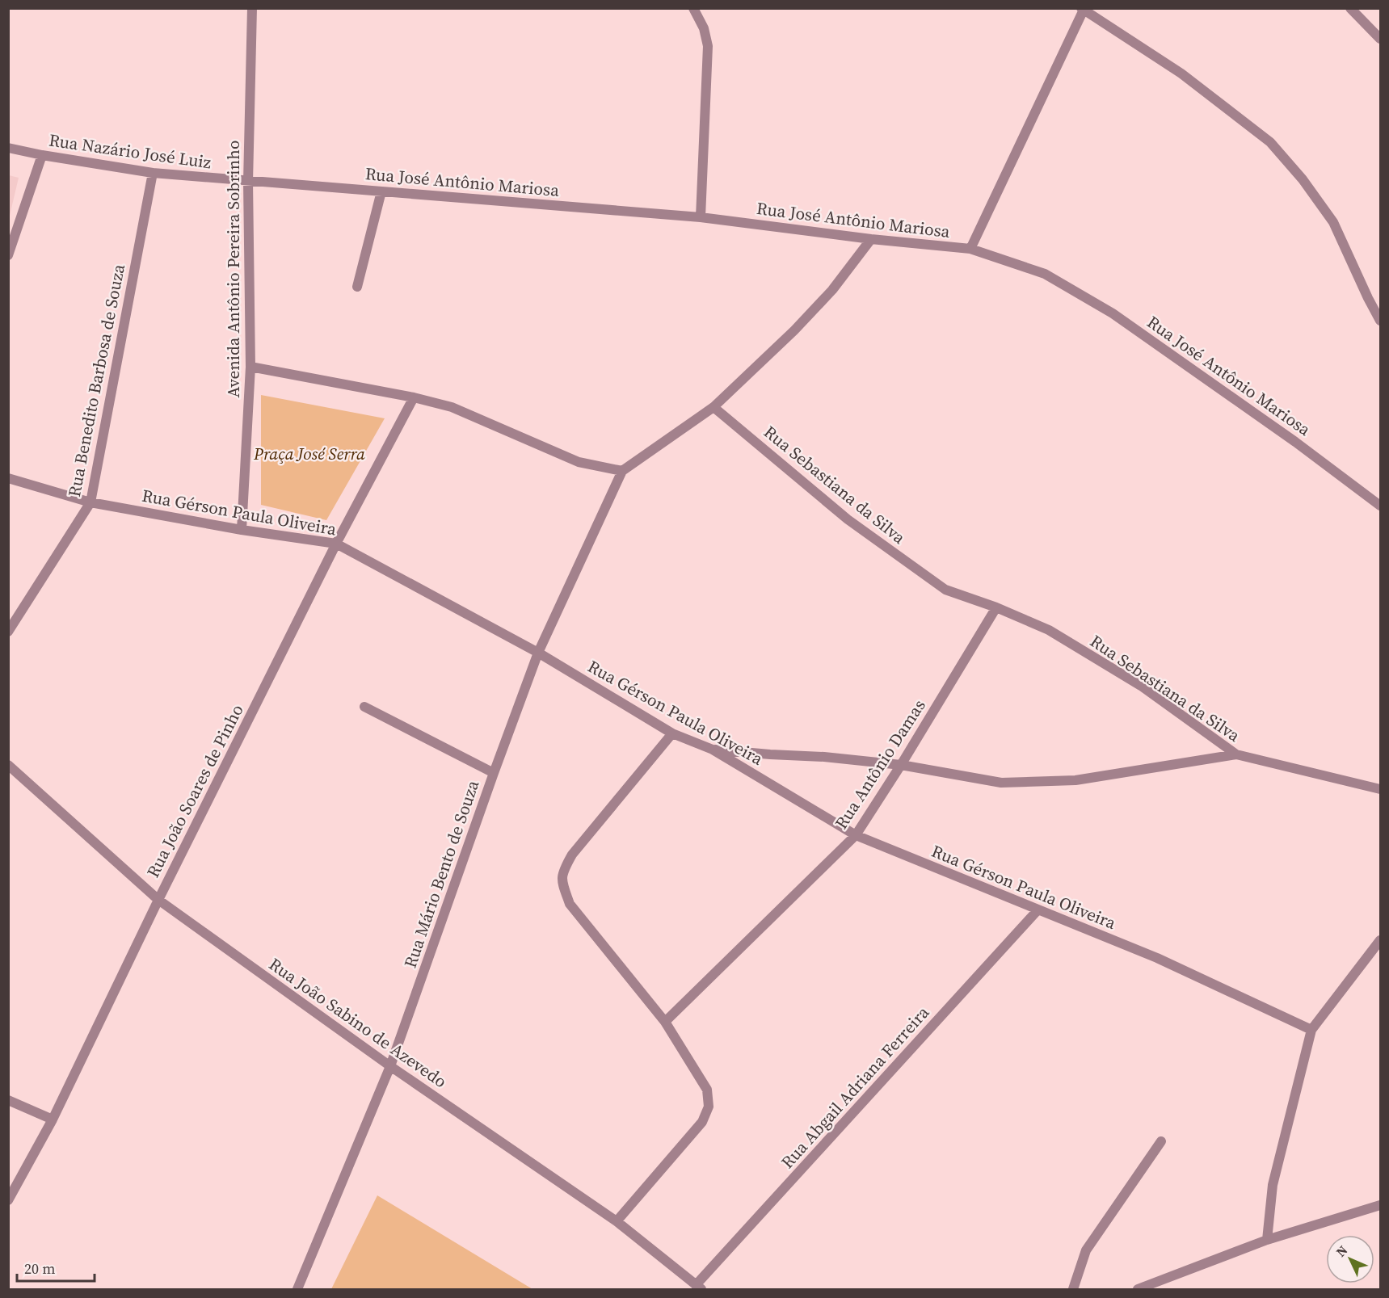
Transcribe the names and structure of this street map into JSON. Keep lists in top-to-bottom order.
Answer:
{
  "streets": {
    "street": [
      "Rua Nazário José Luiz",
      "Rua José Antônio Mariosa",
      "Avenida Antônio Pereira Sobrinho",
      "Rua Benedito Barbosa de Souza",
      "Rua Sebastiana da Silva",
      "Rua Gérson Paula Oliveira",
      "Rua Antônio Damas",
      "Rua João Soares de Pinho",
      "Rua Mário Bento de Souza",
      "Rua João Sabino de Azevedo",
      "Rua Abgail Adriana Ferreira"
    ]
  },
  "crossings": [
    ["Rua Nazário José Luiz", "Rua José Antônio Mariosa"],
    ["Rua Nazário José Luiz", "Avenida Antônio Pereira Sobrinho"],
    ["Rua Nazário José Luiz", "Rua Benedito Barbosa de Souza"],
    ["Rua José Antônio Mariosa", "Avenida Antônio Pereira Sobrinho"],
    ["Avenida Antônio Pereira Sobrinho", "Rua Gérson Paula Oliveira"],
    ["Rua Benedito Barbosa de Souza", "Rua Gérson Paula Oliveira"],
    ["Rua Sebastiana da Silva", "Rua Antônio Damas"],
    ["Rua Gérson Paula Oliveira", "Rua Antônio Damas"],
    ["Rua Gérson Paula Oliveira", "Rua João Soares de Pinho"],
    ["Rua Gérson Paula Oliveira", "Rua Mário Bento de Souza"],
    ["Rua Gérson Paula Oliveira", "Rua Abgail Adriana Ferreira"],
    ["Rua João Soares de Pinho", "Rua João Sabino de Azevedo"],
    ["Rua Mário Bento de Souza", "Rua João Sabino de Azevedo"],
    ["Rua João Sabino de Azevedo", "Rua Abgail Adriana Ferreira"]
  ],
  "parks": ["Praça José Serra"],
  "scale_bar": "20 m",
  "north": "top left"
}
